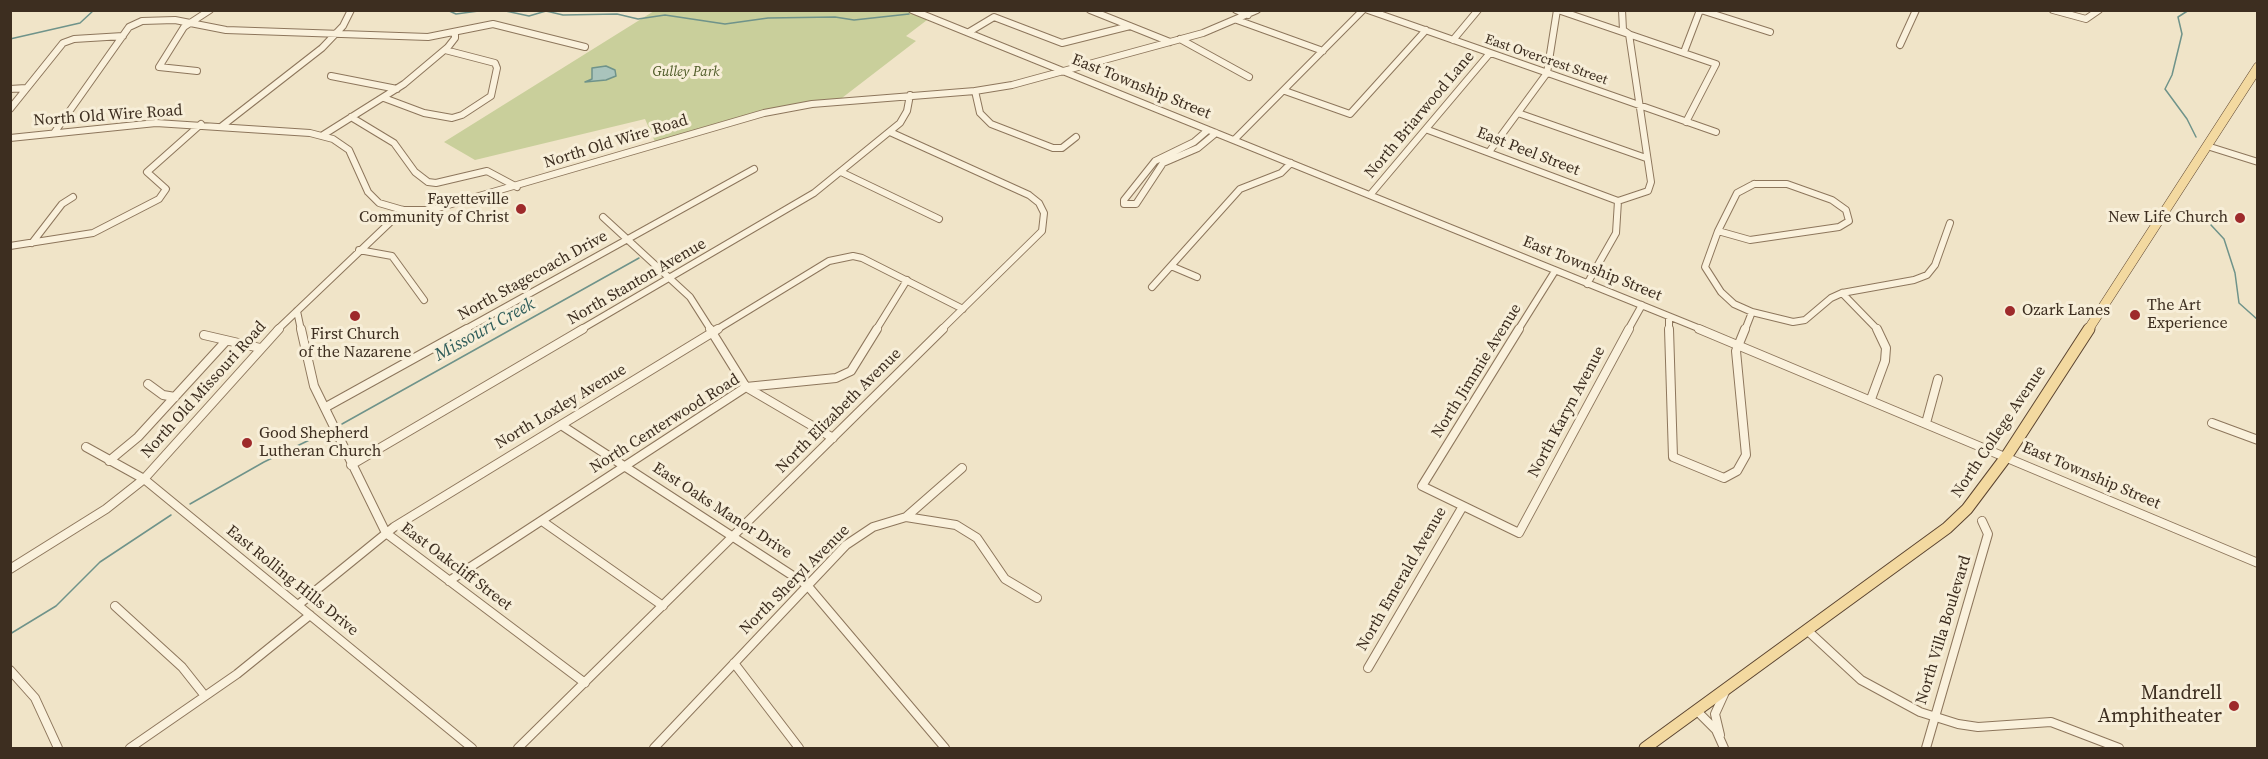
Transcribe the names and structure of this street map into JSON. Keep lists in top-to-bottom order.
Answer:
{
  "streets": {
    "main road": ["North College Avenue"],
    "street": [
      "East Overcrest Street",
      "East Township Street",
      "North Briarwood Lane",
      "North Old Wire Road",
      "East Peel Street",
      "North Stagecoach Drive",
      "North Stanton Avenue",
      "North Jimmie Avenue",
      "North Old Missouri Road",
      "North Loxley Avenue",
      "North Elizabeth Avenue",
      "North Karyn Avenue",
      "North Centerwood Road",
      "East Oaks Manor Drive",
      "East Oakcliff Street",
      "North Emerald Avenue",
      "North Sheryl Avenue",
      "East Rolling Hills Drive",
      "North Villa Boulevard"
    ]
  },
  "crossings": [
    ["East Overcrest Street", "North Briarwood Lane"],
    ["East Township Street", "North Briarwood Lane"],
    ["East Township Street", "North Old Wire Road"],
    ["East Township Street", "North Jimmie Avenue"],
    ["East Township Street", "North Karyn Avenue"],
    ["East Township Street", "North College Avenue"],
    ["North Briarwood Lane", "East Peel Street"],
    ["North Old Wire Road", "North Stanton Avenue"],
    ["North Old Wire Road", "North Old Missouri Road"],
    ["North Stagecoach Drive", "East Oakcliff Street"],
    ["North Stanton Avenue", "North Elizabeth Avenue"],
    ["North Stanton Avenue", "East Oakcliff Street"],
    ["North Jimmie Avenue", "North Karyn Avenue"],
    ["North Jimmie Avenue", "North Emerald Avenue"],
    ["North Old Missouri Road", "East Oakcliff Street"],
    ["North Old Missouri Road", "East Rolling Hills Drive"],
    ["North Loxley Avenue", "North Centerwood Road"],
    ["North Loxley Avenue", "East Oaks Manor Drive"],
    ["North Loxley Avenue", "East Oakcliff Street"],
    ["North Loxley Avenue", "East Rolling Hills Drive"],
    ["North Elizabeth Avenue", "East Oaks Manor Drive"],
    ["North Elizabeth Avenue", "East Oakcliff Street"],
    ["North Karyn Avenue", "North Emerald Avenue"],
    ["North Centerwood Road", "East Oaks Manor Drive"],
    ["North Centerwood Road", "East Oakcliff Street"],
    ["East Oaks Manor Drive", "North Sheryl Avenue"]
  ],
  "water": ["Missouri Creek"],
  "parks": ["Gulley Park"],
  "places": [
    "Fayetteville Community of Christ",
    "New Life Church",
    "Ozark Lanes",
    "The Art Experience",
    "First Church of the Nazarene",
    "Good Shepherd Lutheran Church",
    "Mandrell Amphitheater"
  ]
}
